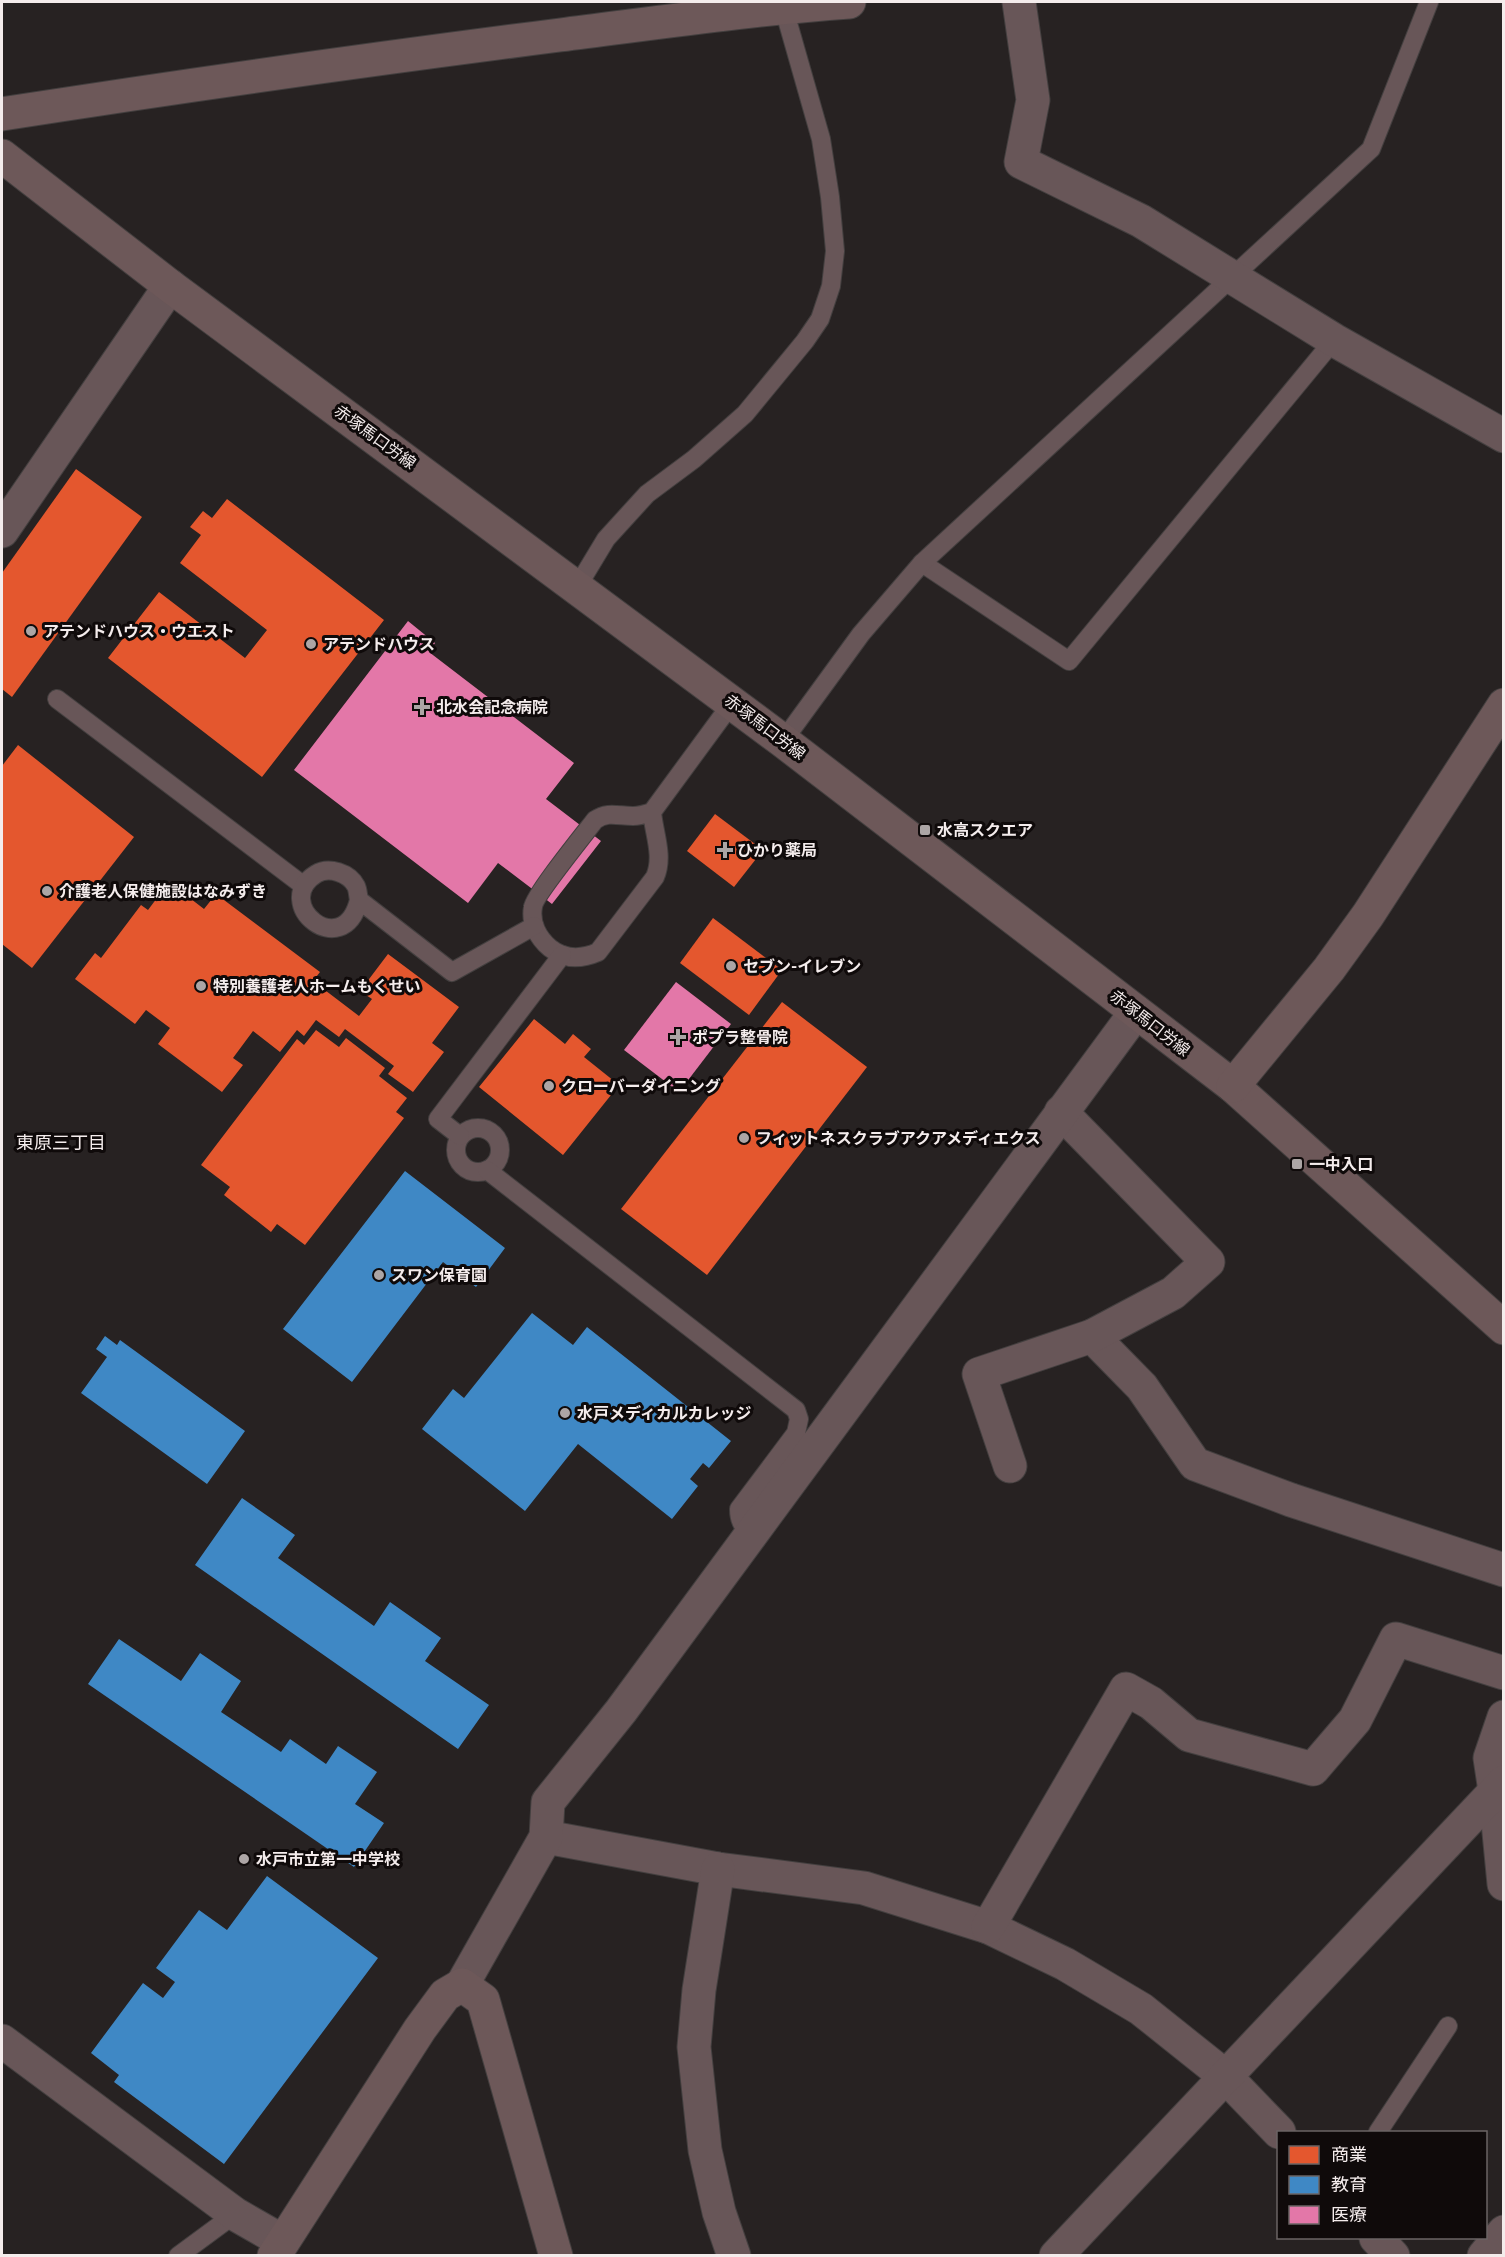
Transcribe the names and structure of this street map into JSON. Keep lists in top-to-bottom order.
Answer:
{
  "streets": {
    "street": ["赤塚馬口労線"]
  },
  "districts": ["東原三丁目"],
  "places": {
    "other": [
      "アテンドハウス・ウエスト",
      "アテンドハウス",
      "介護老人保健施設はなみずき",
      "セブン-イレブン",
      "特別養護老人ホームもくせい",
      "クローバーダイニング",
      "フィットネスクラブアクアメディエクス",
      "スワン保育園",
      "水戸メディカルカレッジ",
      "水戸市立第一中学校"
    ],
    "health": ["北水会記念病院", "ひかり薬局", "ポプラ整骨院"],
    "transit": ["水高スクエア", "一中入口"]
  },
  "legend": ["商業", "教育", "医療"]
}
